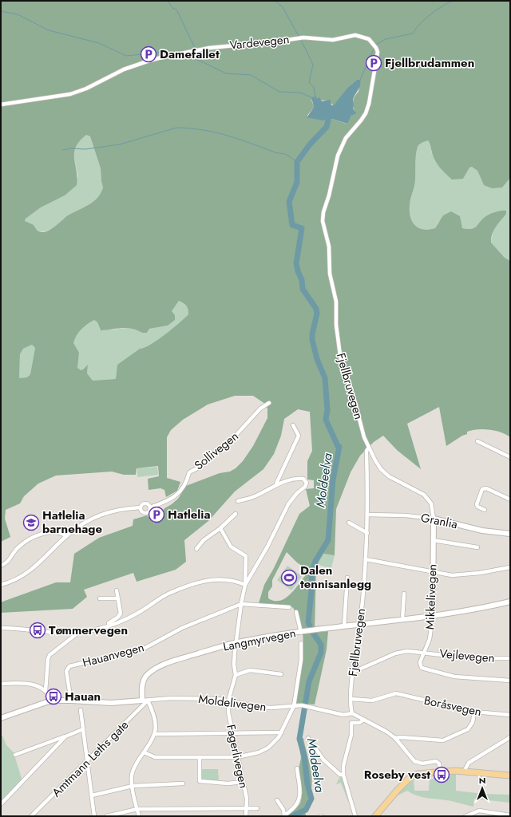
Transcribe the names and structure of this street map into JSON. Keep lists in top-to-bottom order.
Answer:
{
  "streets": {
    "main road": [
      "Granlia",
      "Mikkelivegen",
      "Langmyrvegen",
      "Moldelivegen"
    ],
    "street": [
      "Vardevegen",
      "Fjellbruvegen",
      "Sollivegen",
      "Hauanvegen",
      "Vejlevegen",
      "Boråsvegen",
      "Fagerlivegen",
      "Amtmann Leths gate"
    ]
  },
  "crossings": [
    ["Vardevegen", "Fjellbruvegen"],
    ["Fjellbruvegen", "Granlia"],
    ["Fjellbruvegen", "Mikkelivegen"],
    ["Fjellbruvegen", "Langmyrvegen"],
    ["Fjellbruvegen", "Vejlevegen"],
    ["Fjellbruvegen", "Moldelivegen"],
    ["Fjellbruvegen", "Boråsvegen"],
    ["Granlia", "Mikkelivegen"],
    ["Mikkelivegen", "Langmyrvegen"],
    ["Mikkelivegen", "Vejlevegen"],
    ["Langmyrvegen", "Moldelivegen"],
    ["Langmyrvegen", "Fagerlivegen"],
    ["Langmyrvegen", "Amtmann Leths gate"],
    ["Hauanvegen", "Moldelivegen"],
    ["Hauanvegen", "Fagerlivegen"],
    ["Moldelivegen", "Fagerlivegen"],
    ["Moldelivegen", "Amtmann Leths gate"]
  ],
  "water": ["Moldeelva"],
  "places": {
    "parking": ["Damefallet", "Fjellbrudammen", "Hatlelia"],
    "school or university": ["Hatlelia barnehage"],
    "sports": ["Dalen tennisanlegg"],
    "bus stop": ["Tømmervegen", "Hauan", "Roseby vest"]
  },
  "north": "top"
}
